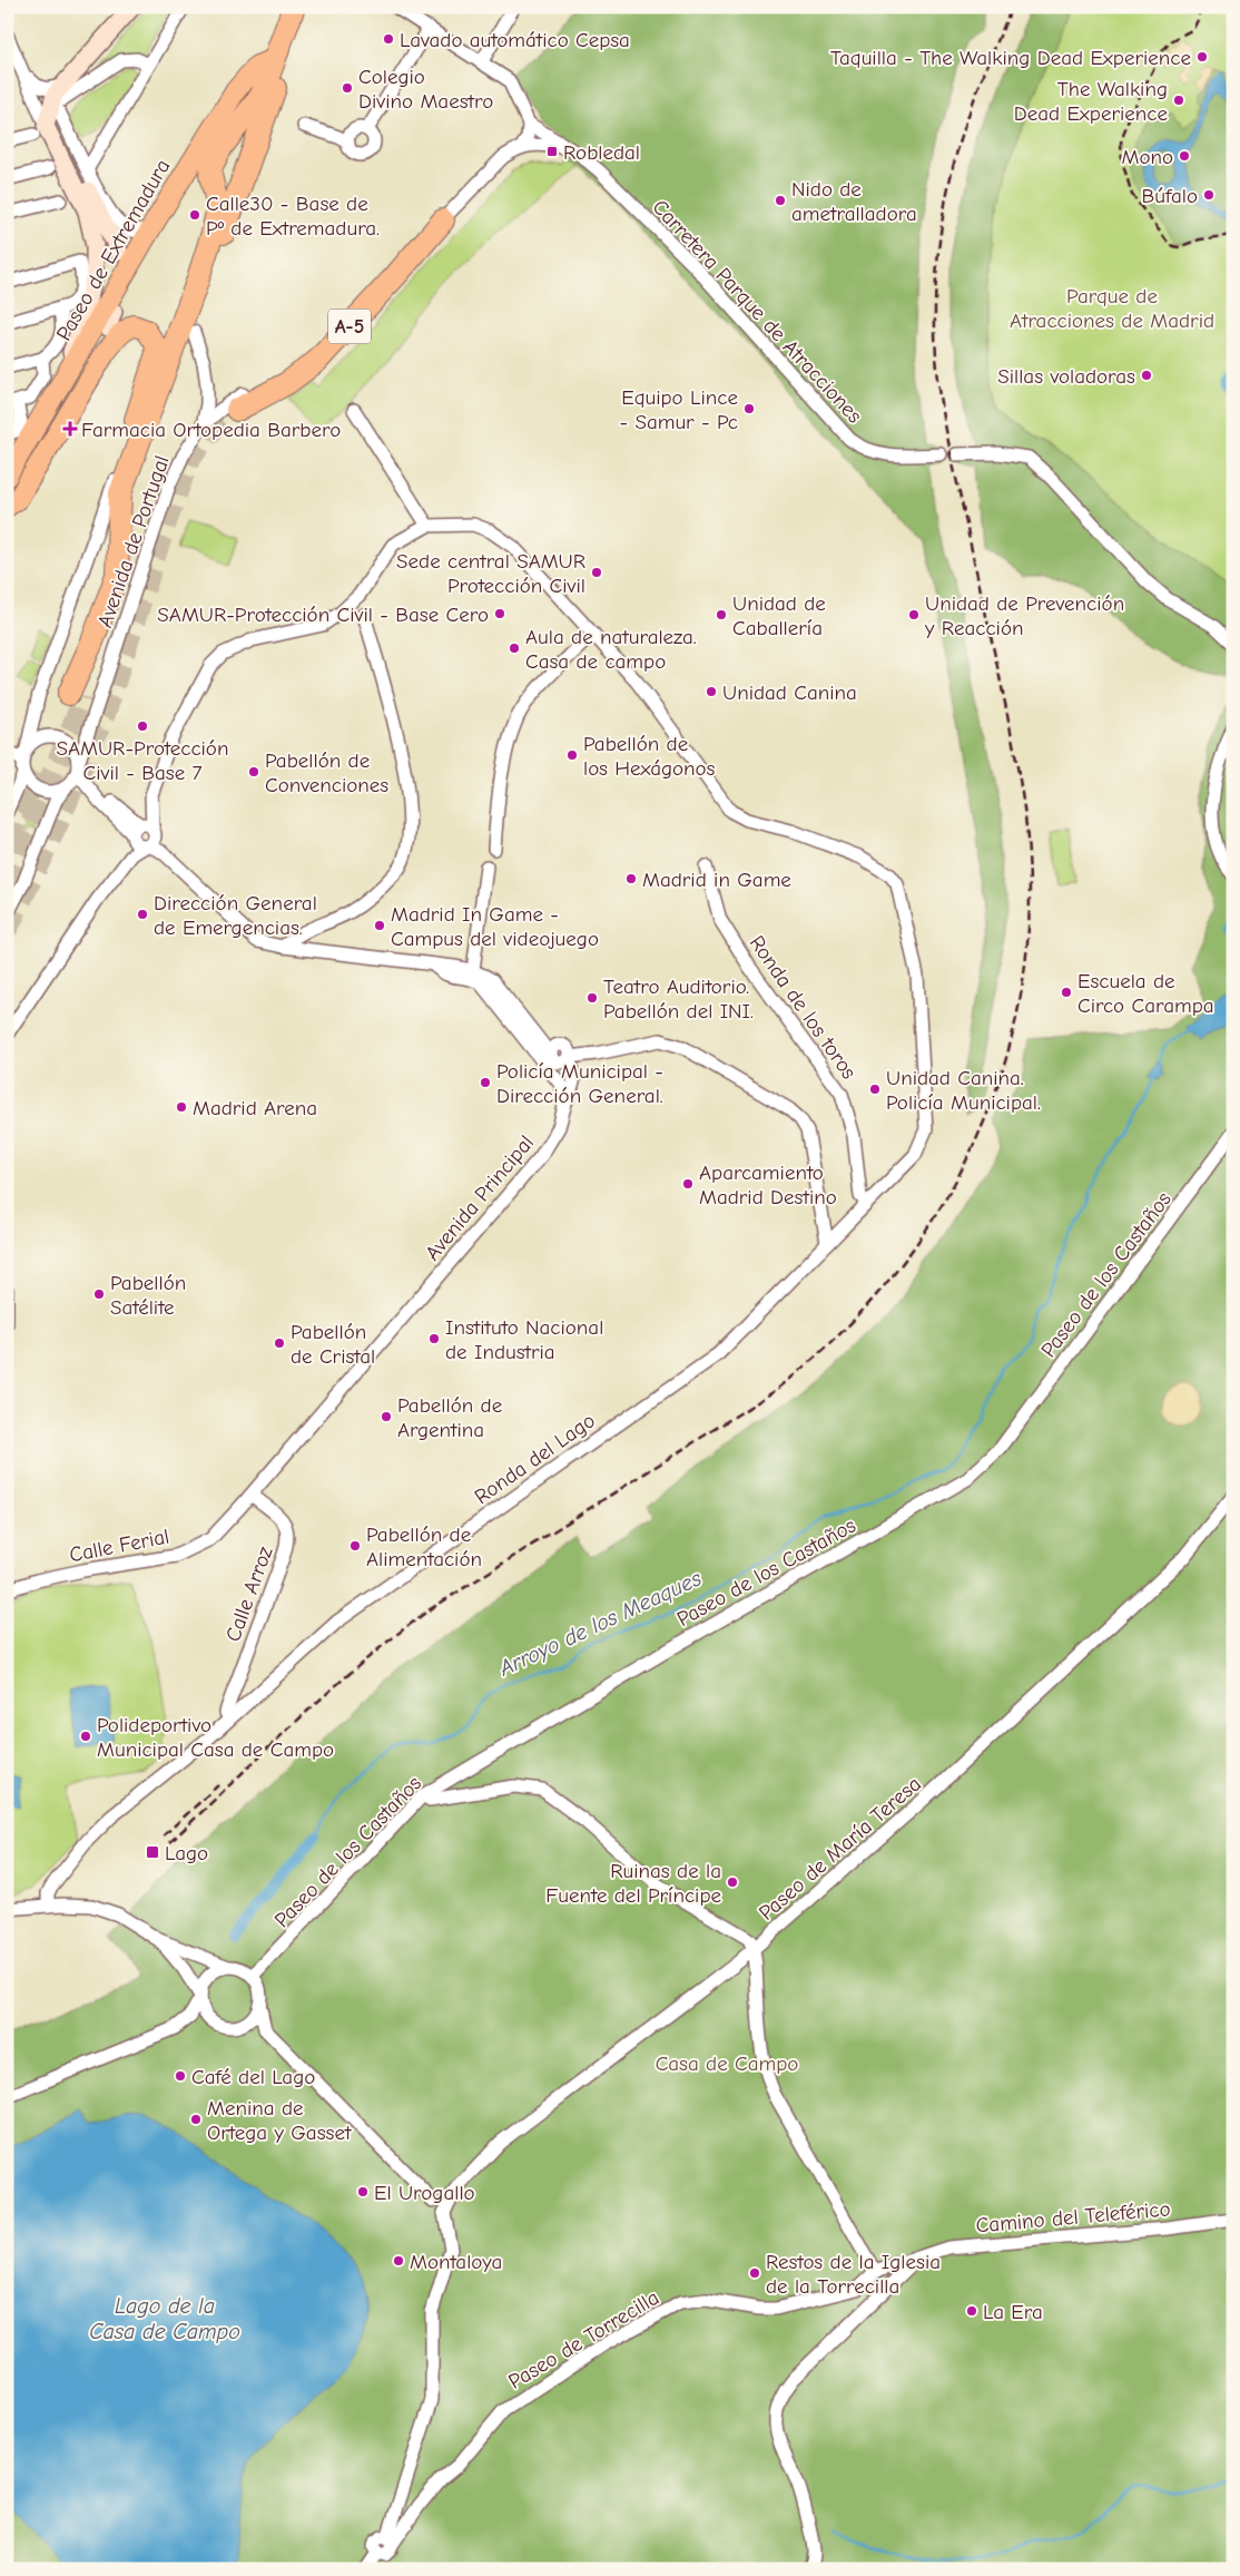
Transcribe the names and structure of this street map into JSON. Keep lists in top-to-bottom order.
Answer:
{
  "streets": {
    "highway": ["A-5"],
    "main road": ["Paseo de Extremadura"],
    "street": [
      "Carretera Parque de Atracciones",
      "Avenida de Portugal",
      "Ronda de los toros",
      "Avenida Principal",
      "Paseo de los Castaños",
      "Ronda del Lago",
      "Calle Ferial",
      "Calle Arroz",
      "Paseo de María Teresa",
      "Camino del Teleférico",
      "Paseo de Torrecilla"
    ]
  },
  "crossings": [
    ["Ronda de los toros", "Ronda del Lago"],
    ["Avenida Principal", "Calle Ferial"],
    ["Avenida Principal", "Calle Arroz"],
    ["Ronda del Lago", "Calle Arroz"],
    ["Calle Ferial", "Calle Arroz"]
  ],
  "water": ["Arroyo de los Meaques", "Lago de la Casa de Campo"],
  "parks": ["Parque de Atracciones de Madrid", "Casa de Campo"],
  "places": {
    "other": [
      "Lavado automático Cepsa",
      "Taquilla - The Walking Dead Experience",
      "Colegio Divino Maestro",
      "The Walking Dead Experience",
      "Mono",
      "Búfalo",
      "Nido de ametralladora",
      "Calle30 - Base de Pº de Extremadura.",
      "Sillas voladoras",
      "Equipo Lince - Samur - Pc",
      "Sede central SAMUR Protección Civil",
      "SAMUR-Protección Civil - Base Cero",
      "Unidad de Caballería",
      "Unidad de Prevención y Reacción",
      "Aula de naturaleza. Casa de campo",
      "Unidad Canina",
      "SAMUR-Protección Civil - Base 7",
      "Pabellón de los Hexágonos",
      "Pabellón de Convenciones",
      "Madrid in Game",
      "Dirección General de Emergencias.",
      "Madrid In Game - Campus del videojuego",
      "Escuela de Circo Carampa",
      "Teatro Auditorio. Pabellón del INI.",
      "Policía Municipal - Dirección General.",
      "Unidad Canina. Policía Municipal.",
      "Madrid Arena",
      "Aparcamiento Madrid Destino",
      "Pabellón Satélite",
      "Instituto Nacional de Industria",
      "Pabellón de Cristal",
      "Pabellón de Argentina",
      "Pabellón de Alimentación",
      "Polideportivo Municipal Casa de Campo",
      "Ruinas de la Fuente del Príncipe",
      "Café del Lago",
      "Menina de Ortega y Gasset",
      "El Urogallo",
      "Montaloya",
      "Restos de la Iglesia de la Torrecilla",
      "La Era"
    ],
    "transit": ["Robledal", "Lago"],
    "health": ["Farmacia Ortopedia Barbero"]
  }
}
